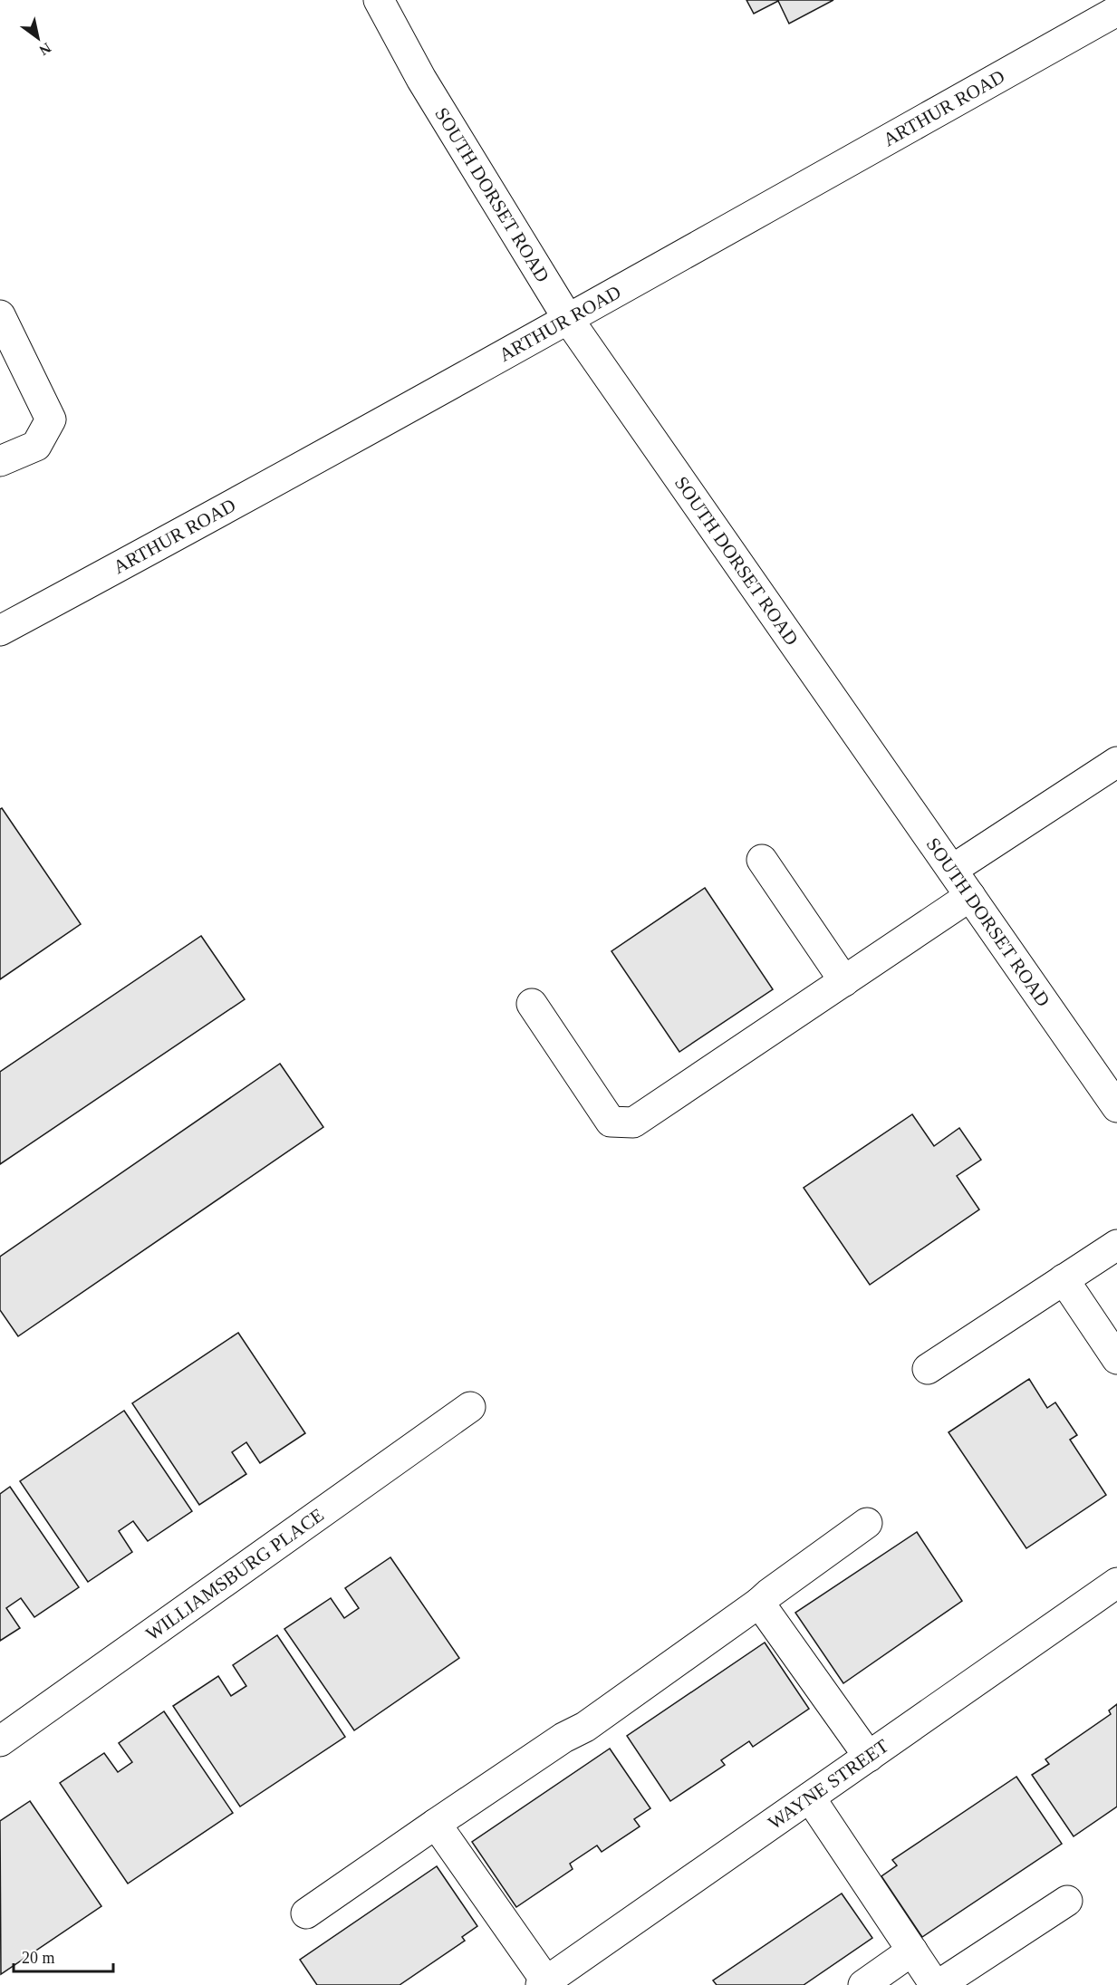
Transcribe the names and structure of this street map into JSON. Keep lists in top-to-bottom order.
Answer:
{
  "streets": {
    "street": [
      "ARTHUR ROAD",
      "SOUTH DORSET ROAD",
      "WILLIAMSBURG PLACE",
      "WAYNE STREET"
    ]
  },
  "crossings": [
    ["ARTHUR ROAD", "SOUTH DORSET ROAD"]
  ],
  "scale_bar": "20 m",
  "north": "bottom right"
}
